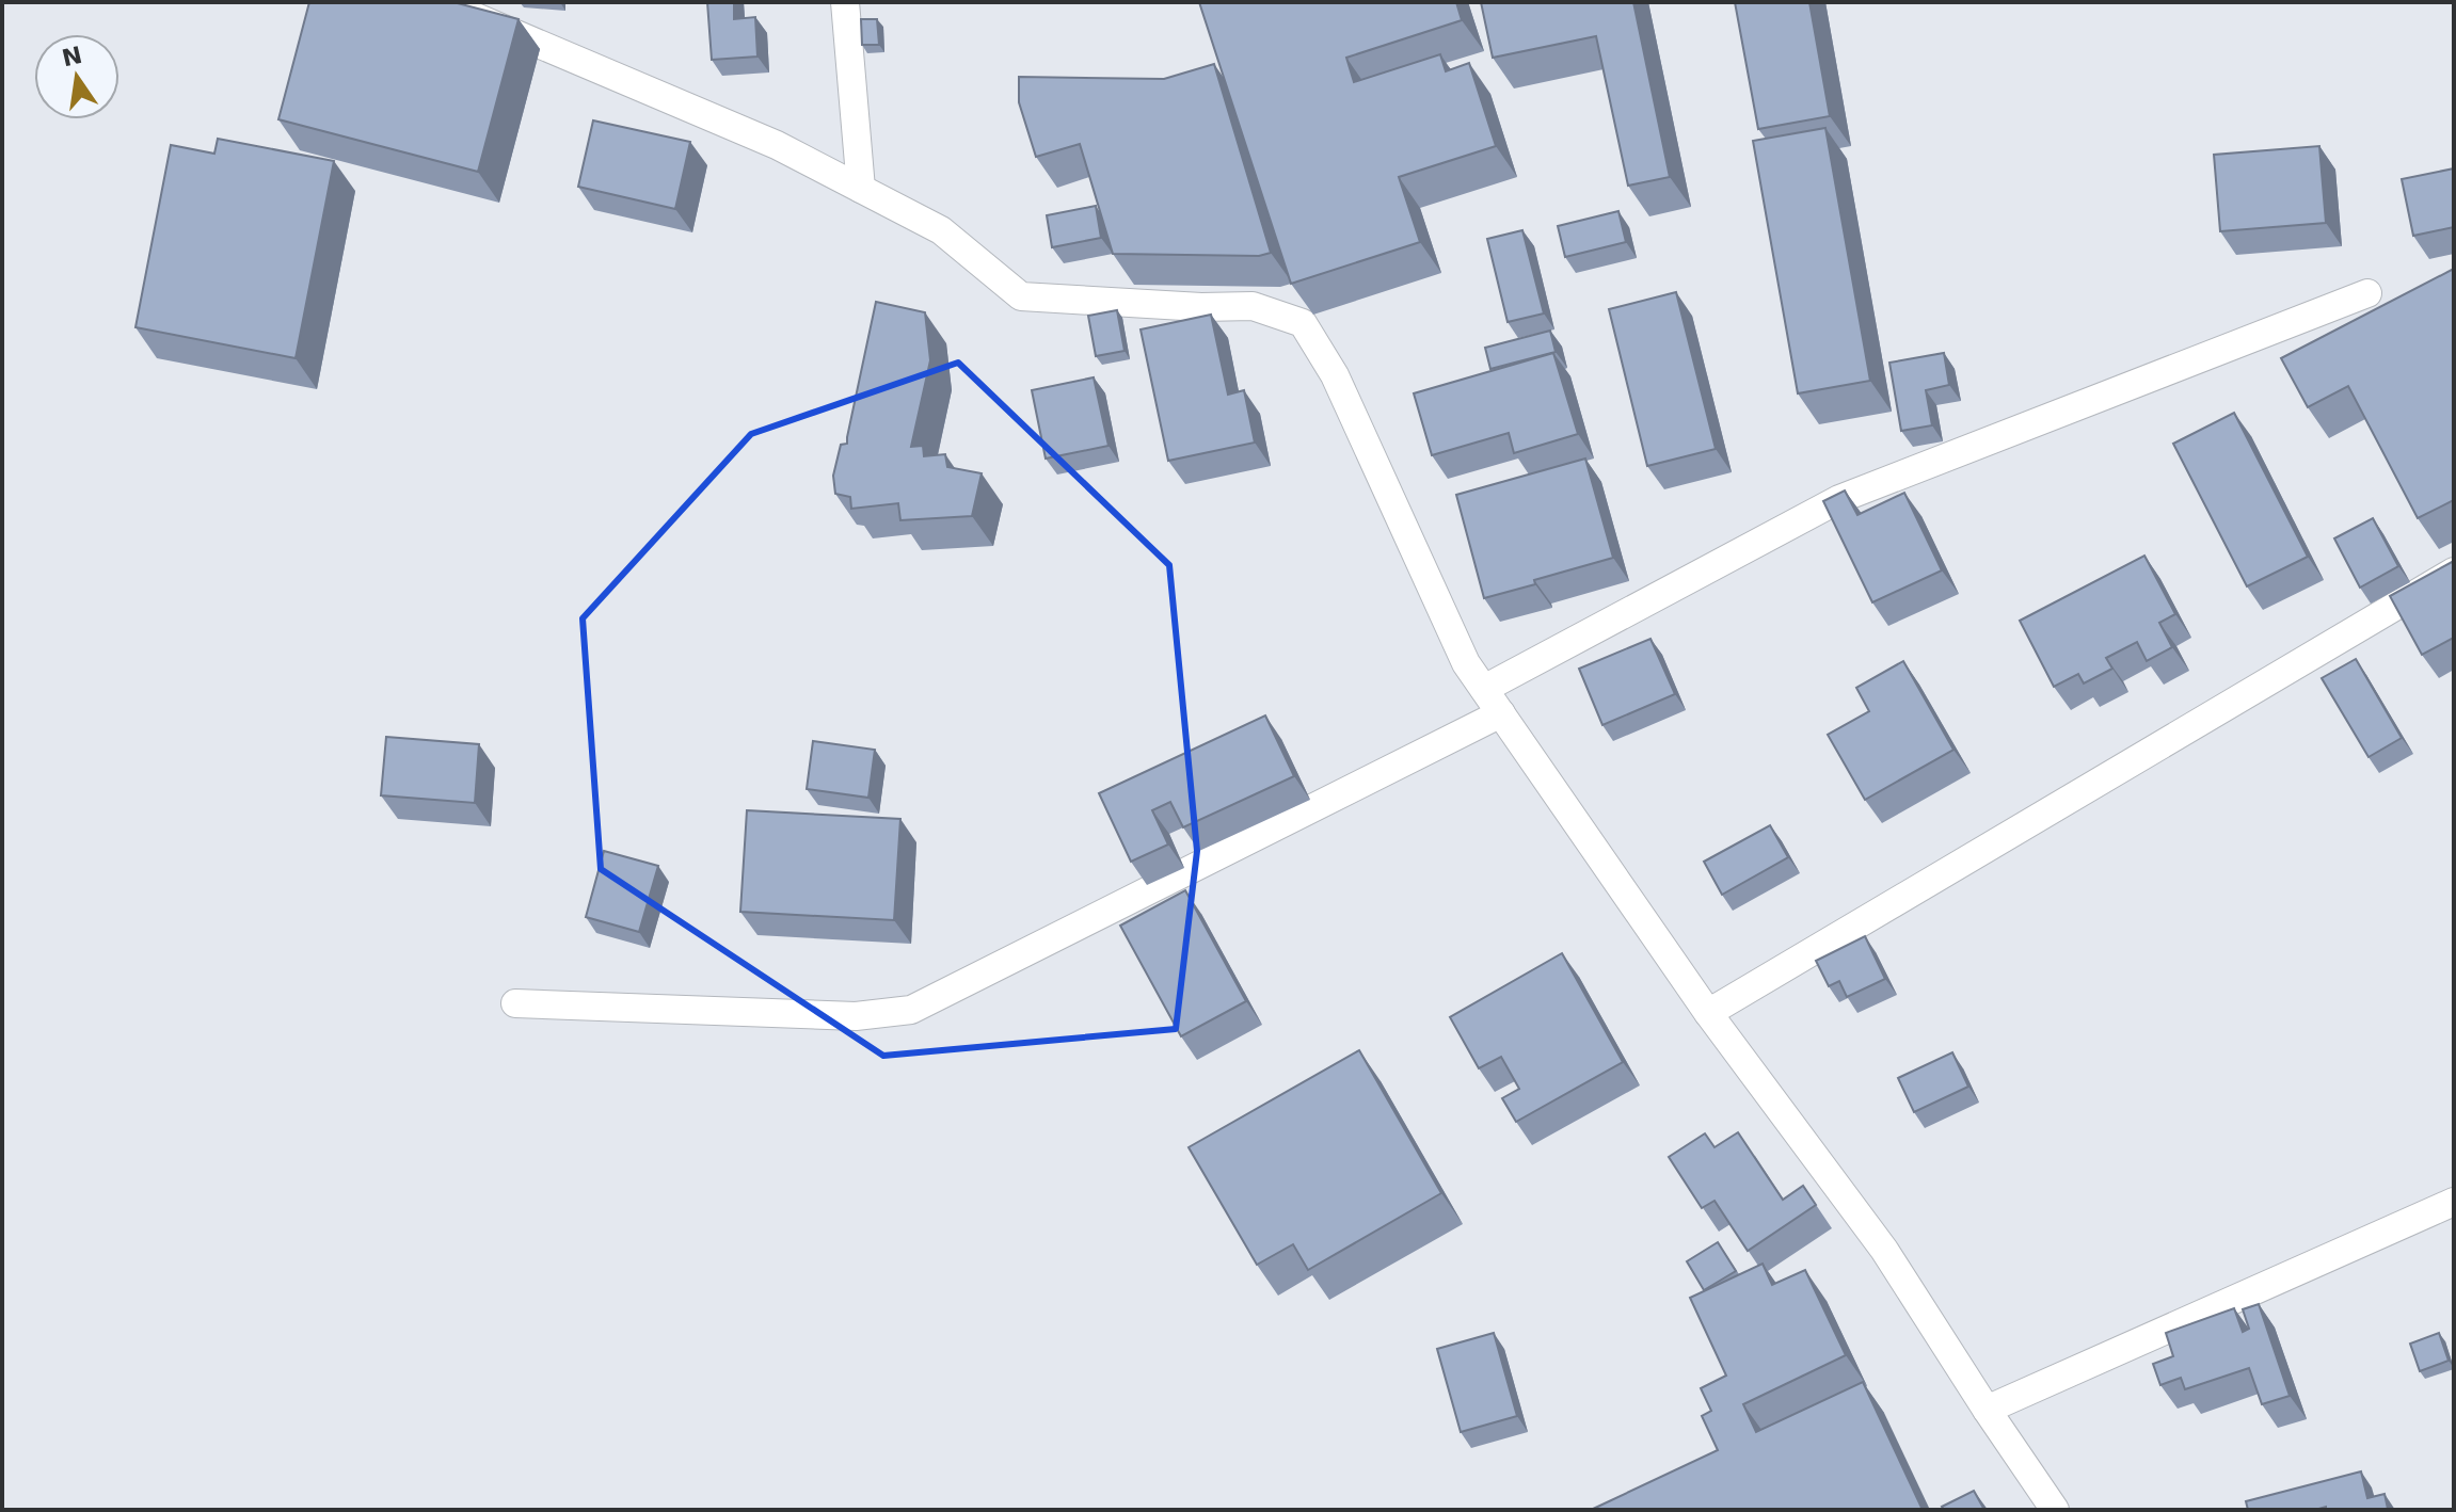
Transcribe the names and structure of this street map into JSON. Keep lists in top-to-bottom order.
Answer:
{
  "north": "top"
}
